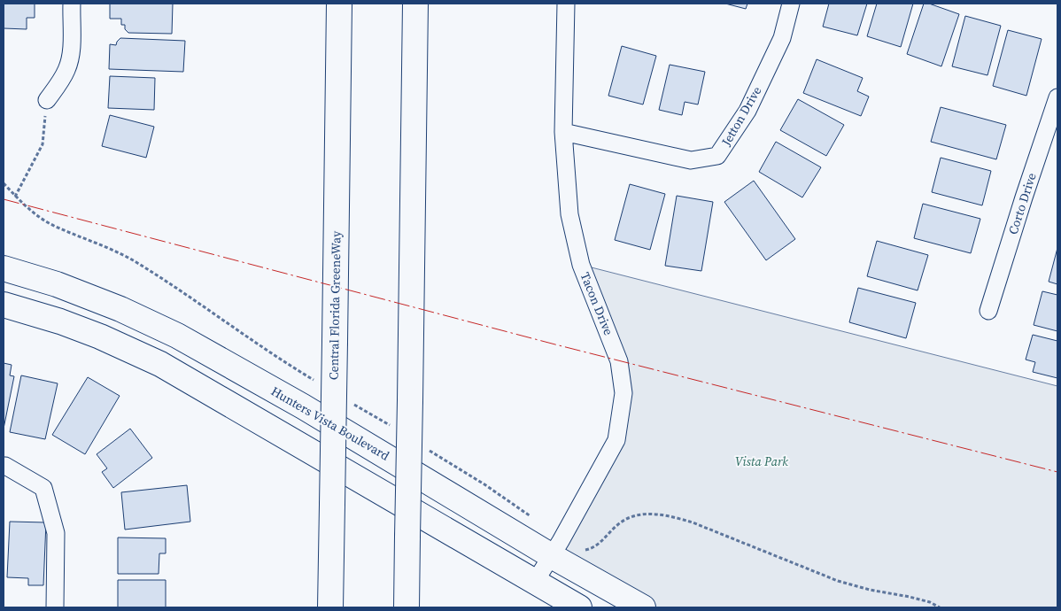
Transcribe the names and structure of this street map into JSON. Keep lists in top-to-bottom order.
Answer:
{
  "streets": {
    "main road": ["Central Florida GreeneWay", "Hunters Vista Boulevard"],
    "street": ["Jetton Drive", "Corto Drive", "Tacon Drive"]
  },
  "crossings": [
    ["Jetton Drive", "Tacon Drive"],
    ["Tacon Drive", "Hunters Vista Boulevard"]
  ],
  "parks": ["Vista Park"]
}
